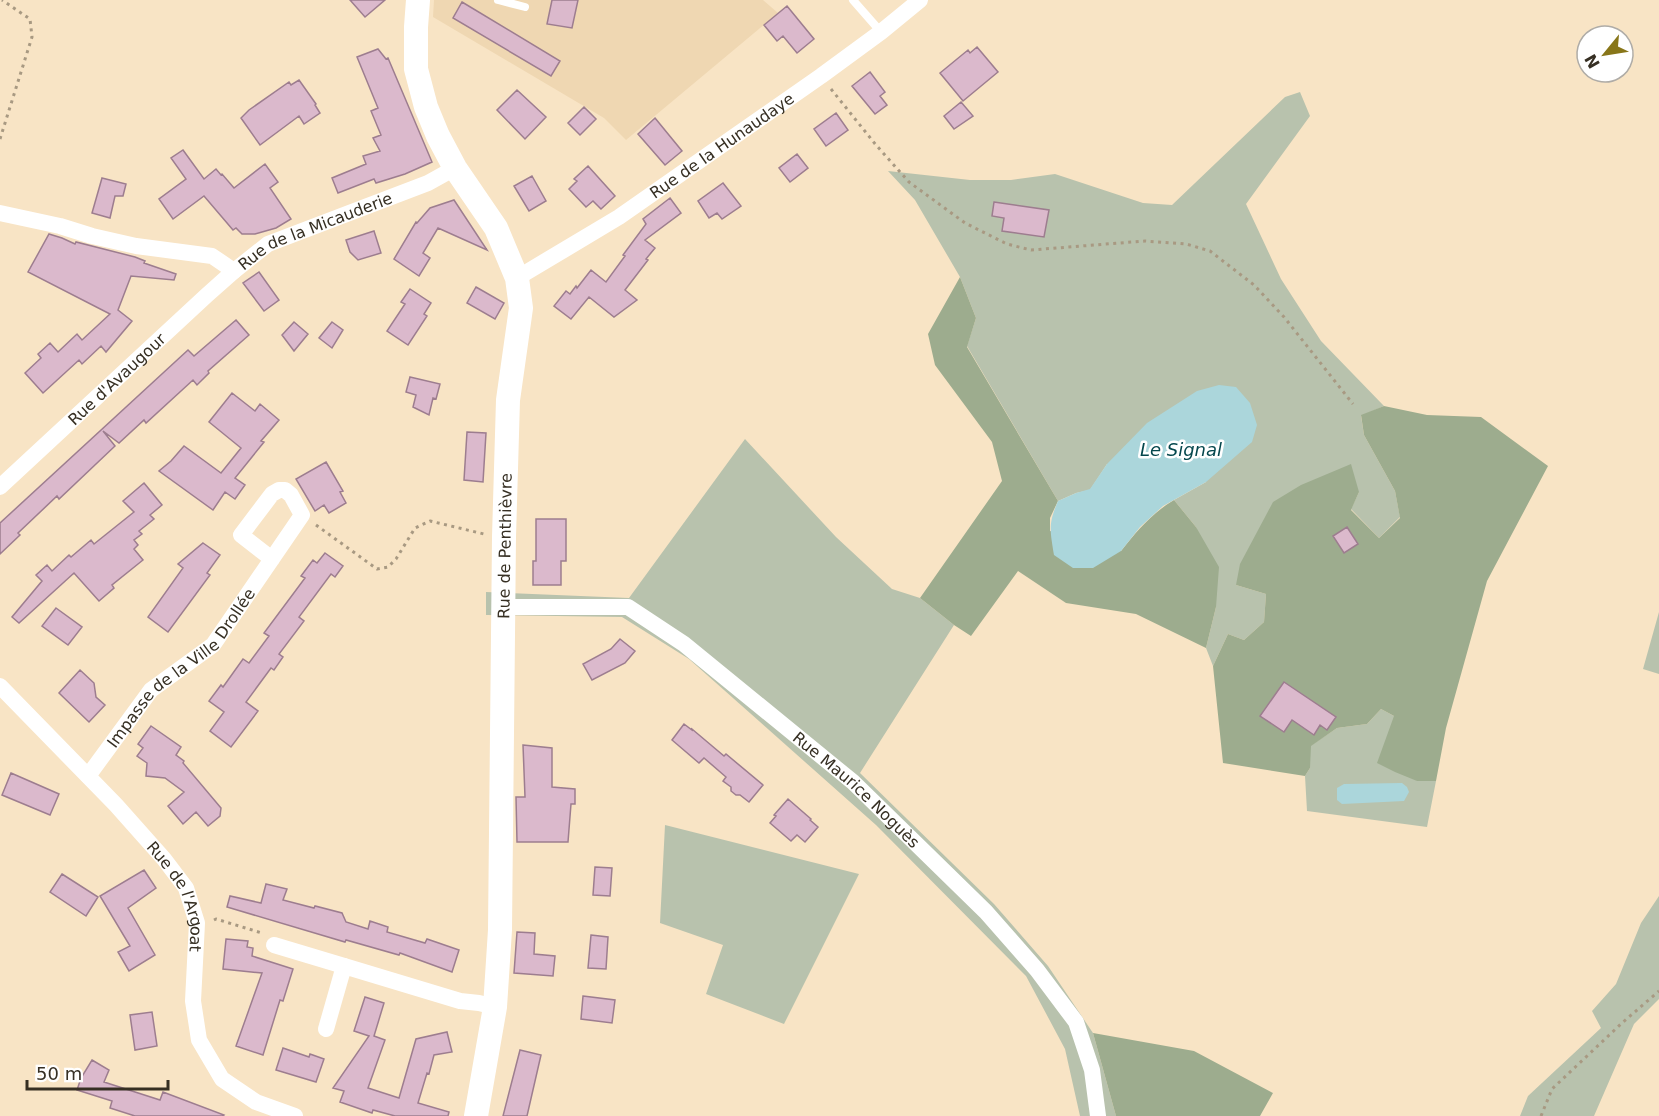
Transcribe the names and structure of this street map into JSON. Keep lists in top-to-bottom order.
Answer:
{
  "streets": {
    "street": [
      "Rue de la Hunaudaye",
      "Rue de la Micauderie",
      "Rue d'Avaugour",
      "Rue de Penthièvre",
      "Impasse de la Ville Drollée",
      "Rue Maurice Noguès",
      "Rue de l'Argoat"
    ]
  },
  "crossings": [
    ["Rue de la Hunaudaye", "Rue de Penthièvre"],
    ["Rue de la Micauderie", "Rue d'Avaugour"],
    ["Rue de la Micauderie", "Rue de Penthièvre"],
    ["Rue de Penthièvre", "Rue Maurice Noguès"],
    ["Impasse de la Ville Drollée", "Rue de l'Argoat"]
  ],
  "water": ["Le Signal"],
  "scale_bar": "50 m",
  "north": "bottom left"
}
